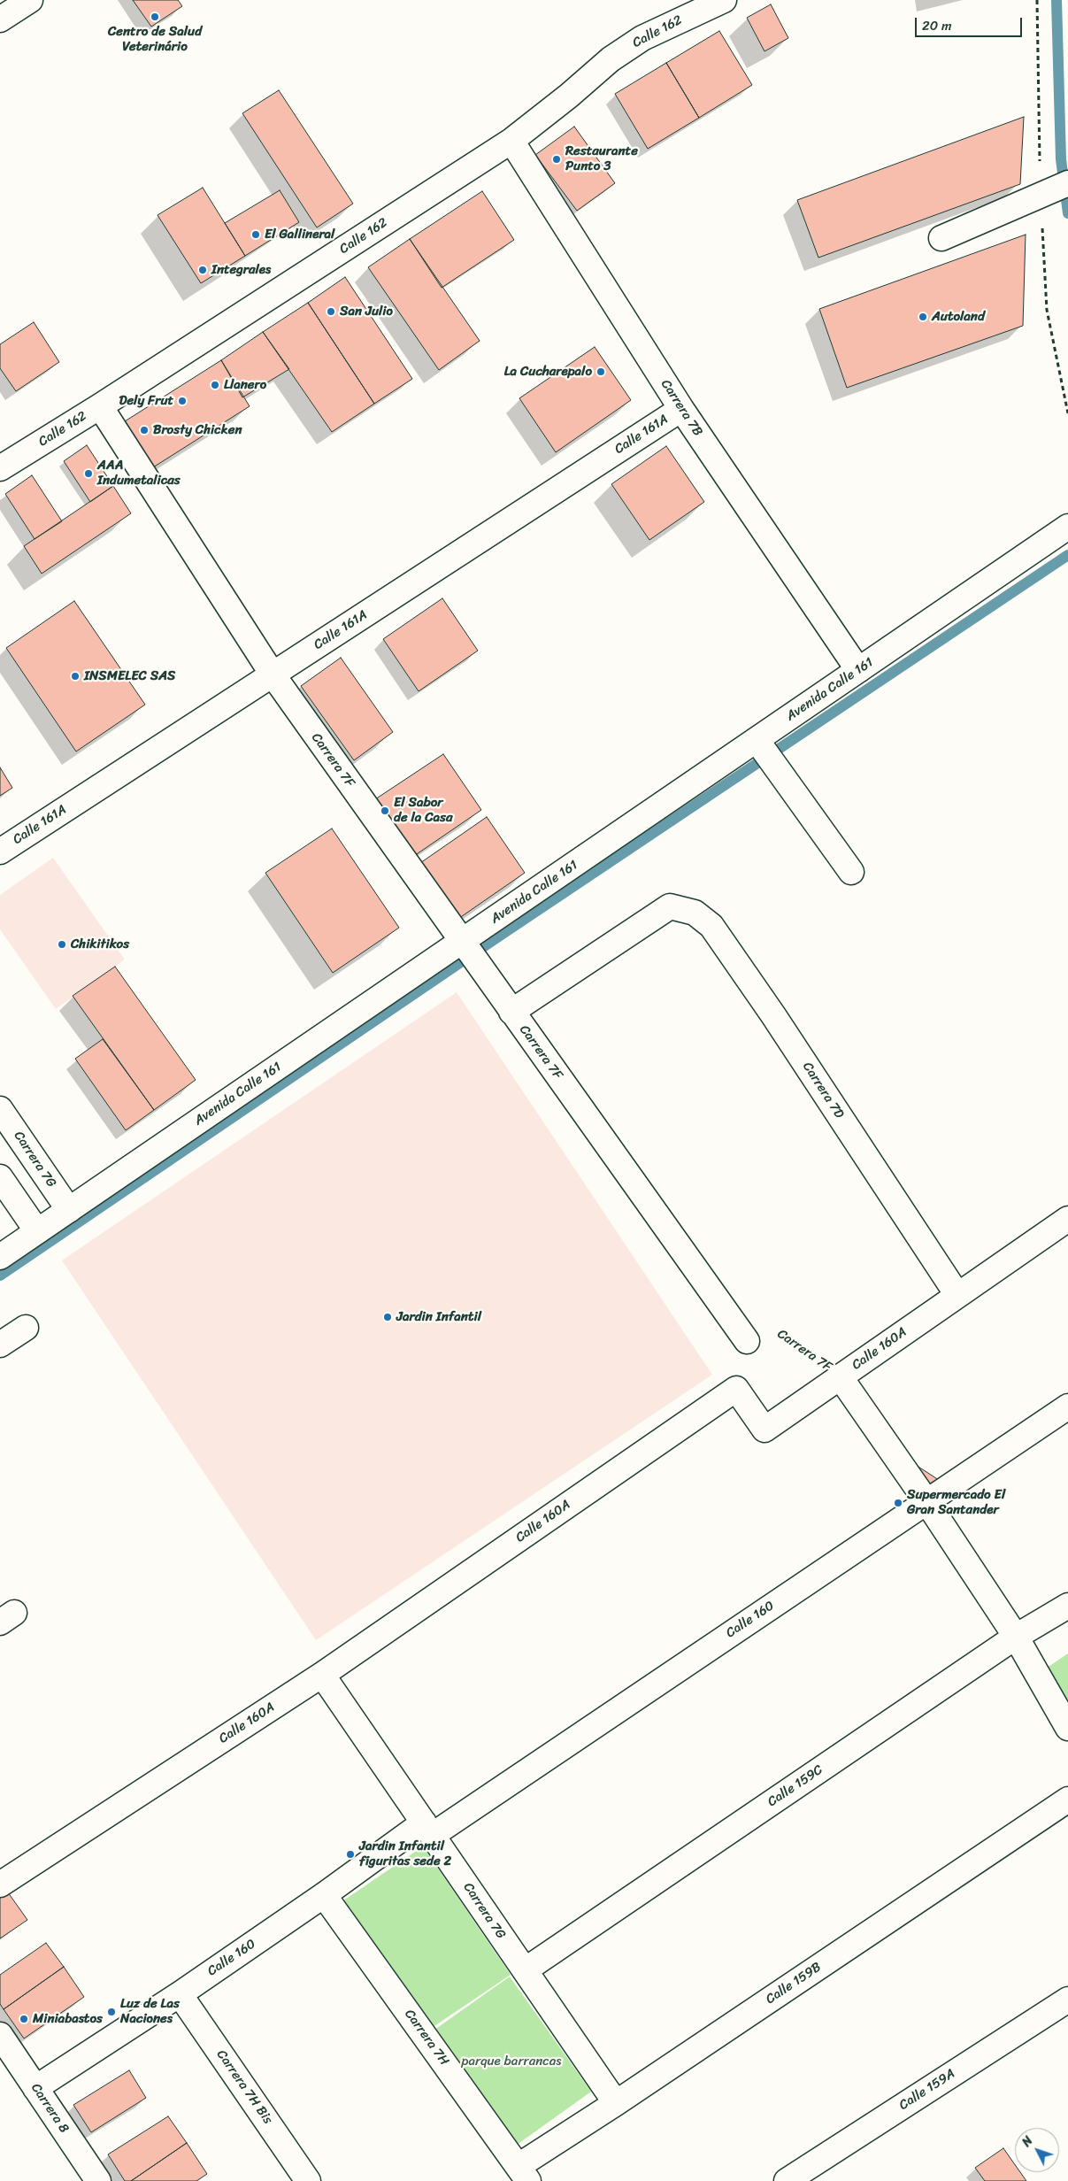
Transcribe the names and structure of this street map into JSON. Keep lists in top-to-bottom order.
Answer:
{
  "streets": {
    "street": [
      "Calle 162",
      "Carrera 7B",
      "Calle 161A",
      "Avenida Calle 161",
      "Carrera 7F",
      "Carrera 7D",
      "Carrera 7G",
      "Calle 160A",
      "Calle 160",
      "Calle 159C",
      "Calle 159B",
      "Carrera 7H",
      "Carrera 7H Bis",
      "Calle 159A",
      "Carrera 8"
    ]
  },
  "crossings": [
    ["Calle 162", "Carrera 7B"],
    ["Calle 162", "Carrera 7F"],
    ["Carrera 7B", "Calle 161A"],
    ["Carrera 7B", "Avenida Calle 161"],
    ["Calle 161A", "Carrera 7F"],
    ["Avenida Calle 161", "Carrera 7F"],
    ["Avenida Calle 161", "Carrera 7G"],
    ["Carrera 7F", "Carrera 7D"],
    ["Carrera 7F", "Calle 160A"],
    ["Carrera 7F", "Calle 160"],
    ["Carrera 7F", "Calle 159C"],
    ["Carrera 7D", "Calle 160A"],
    ["Carrera 7G", "Calle 160A"],
    ["Carrera 7G", "Calle 160"],
    ["Carrera 7G", "Calle 159C"],
    ["Carrera 7G", "Calle 159B"],
    ["Calle 160", "Carrera 7H"],
    ["Calle 160", "Carrera 7H Bis"],
    ["Calle 160", "Carrera 8"],
    ["Calle 159B", "Carrera 7H"]
  ],
  "parks": ["parque barrancas"],
  "places": [
    "Centro de Salud Veterinário",
    "Restaurante Punto 3",
    "El Gallineral",
    "Integrales",
    "San Julio",
    "Autoland",
    "La Cucharepalo",
    "Llanero",
    "Dely Frut",
    "Brosty Chicken",
    "AAA Indumetalicas",
    "INSMELEC SAS",
    "El Sabor de la Casa",
    "Chikitikos",
    "Jardin Infantil",
    "Supermercado El Gran Santander",
    "Jardin Infantil figuritas sede 2",
    "Luz de Las Naciones",
    "Miniabastos"
  ],
  "scale_bar": "20 m",
  "north": "top left"
}
